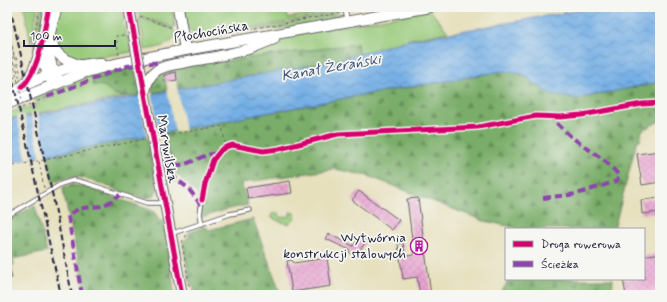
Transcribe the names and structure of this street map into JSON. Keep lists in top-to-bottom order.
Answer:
{
  "streets": {
    "main road": ["Płochocińska", "Marywilska"]
  },
  "water": ["Kanał Żerański"],
  "places": {
    "building": ["Wytwórnia konstrukcji stalowych"]
  },
  "legend": ["Droga rowerowa", "Ścieżka"],
  "scale_bar": "100 m"
}
